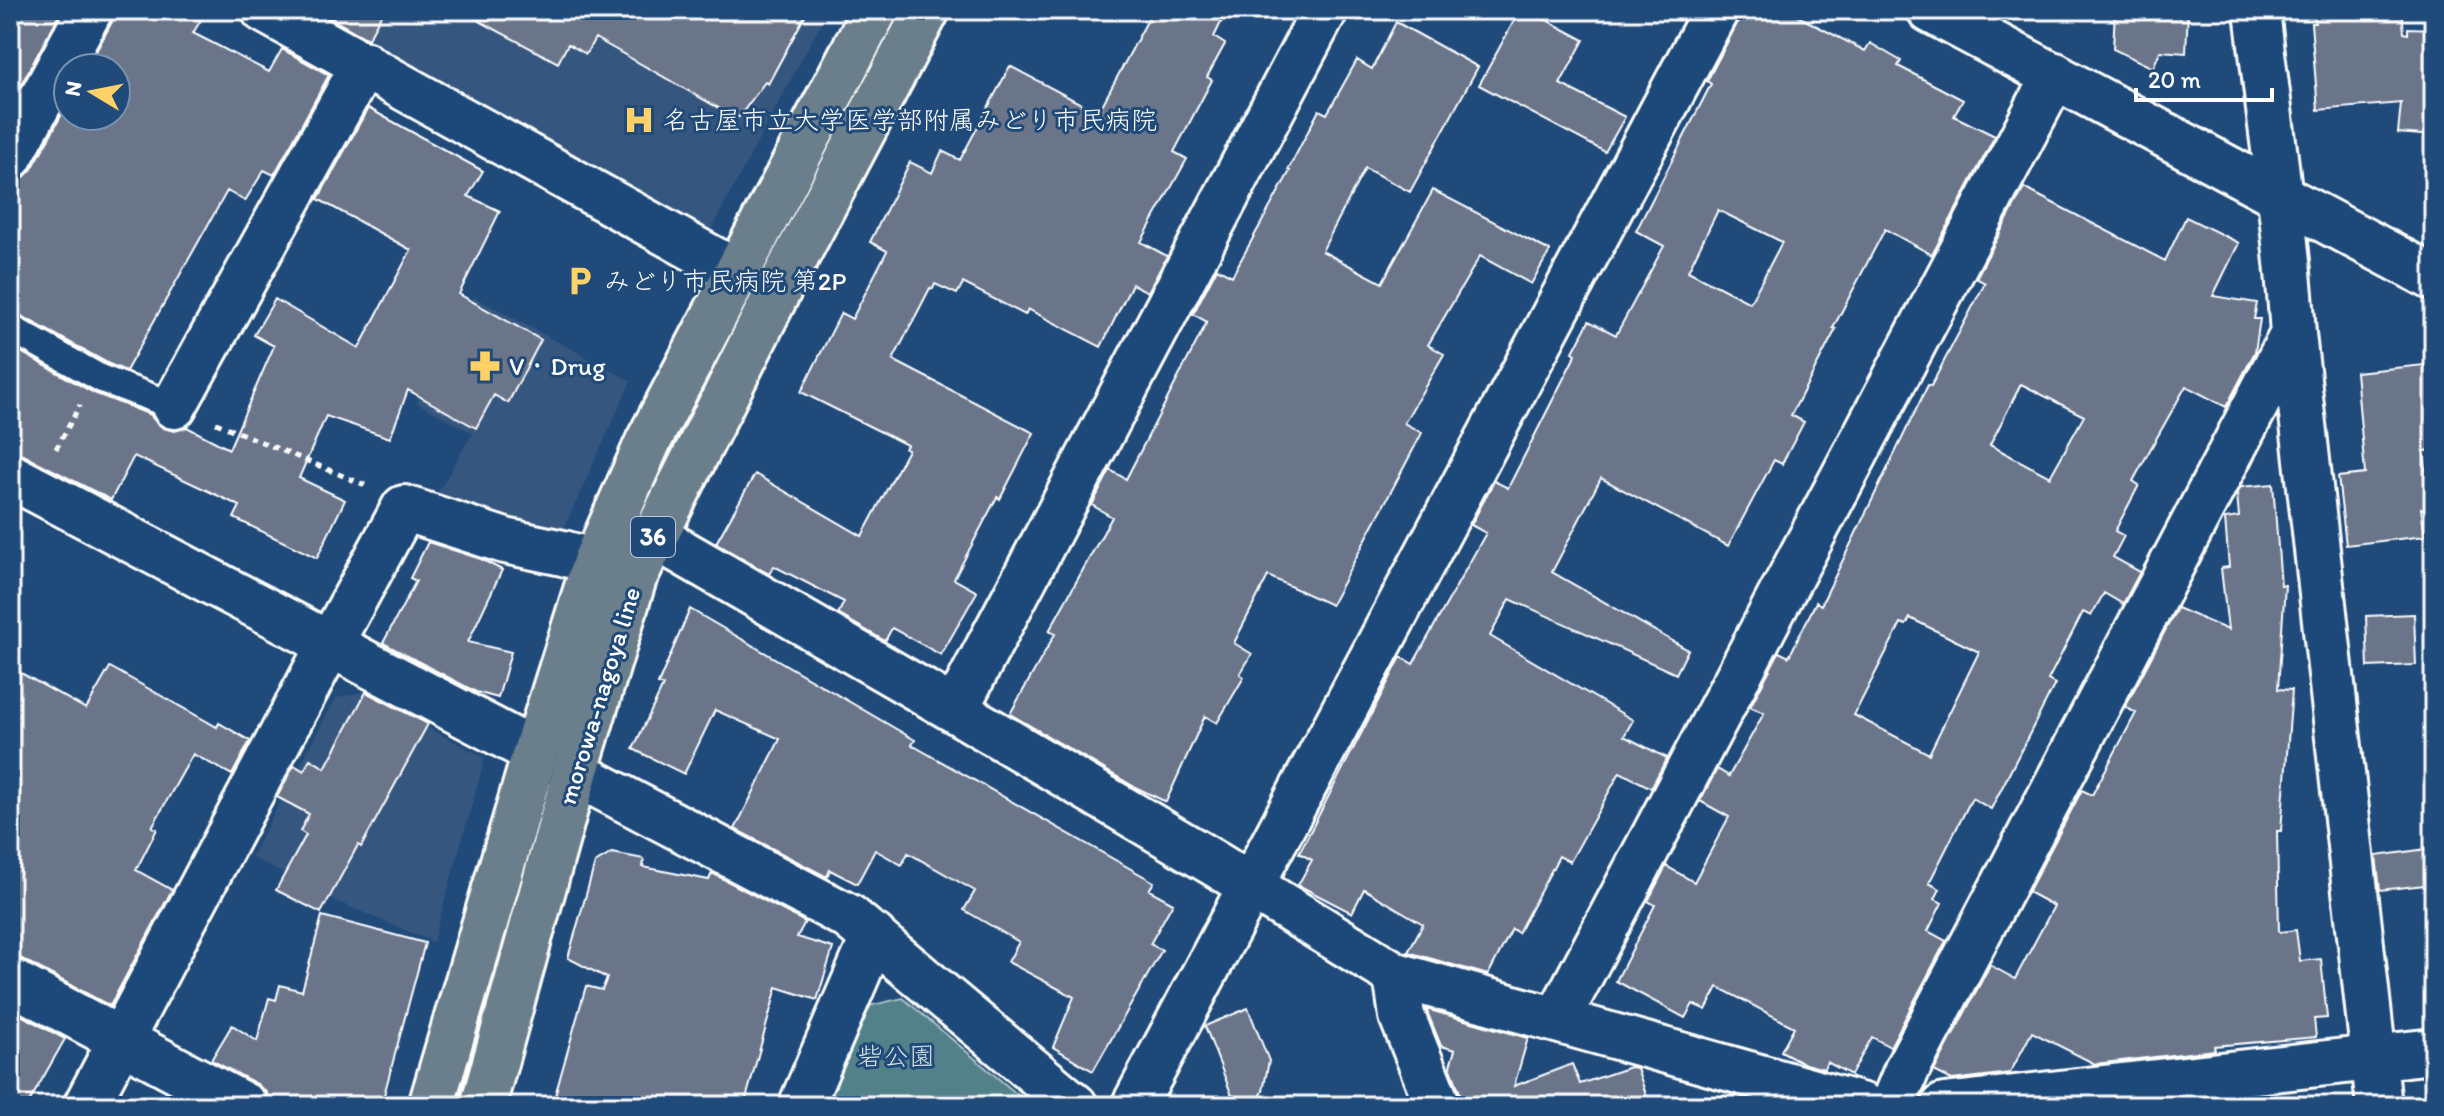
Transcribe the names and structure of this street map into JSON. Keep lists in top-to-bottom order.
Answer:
{
  "streets": {
    "main road": ["36", "morowa-nagoya line"]
  },
  "parks": ["砦公園"],
  "places": {
    "hospital": ["名古屋市立大学医学部附属みどり市民病院"],
    "parking": ["みどり市民病院 第2P"],
    "pharmacy": ["V・Drug"]
  },
  "scale_bar": "20 m",
  "north": "left"
}
